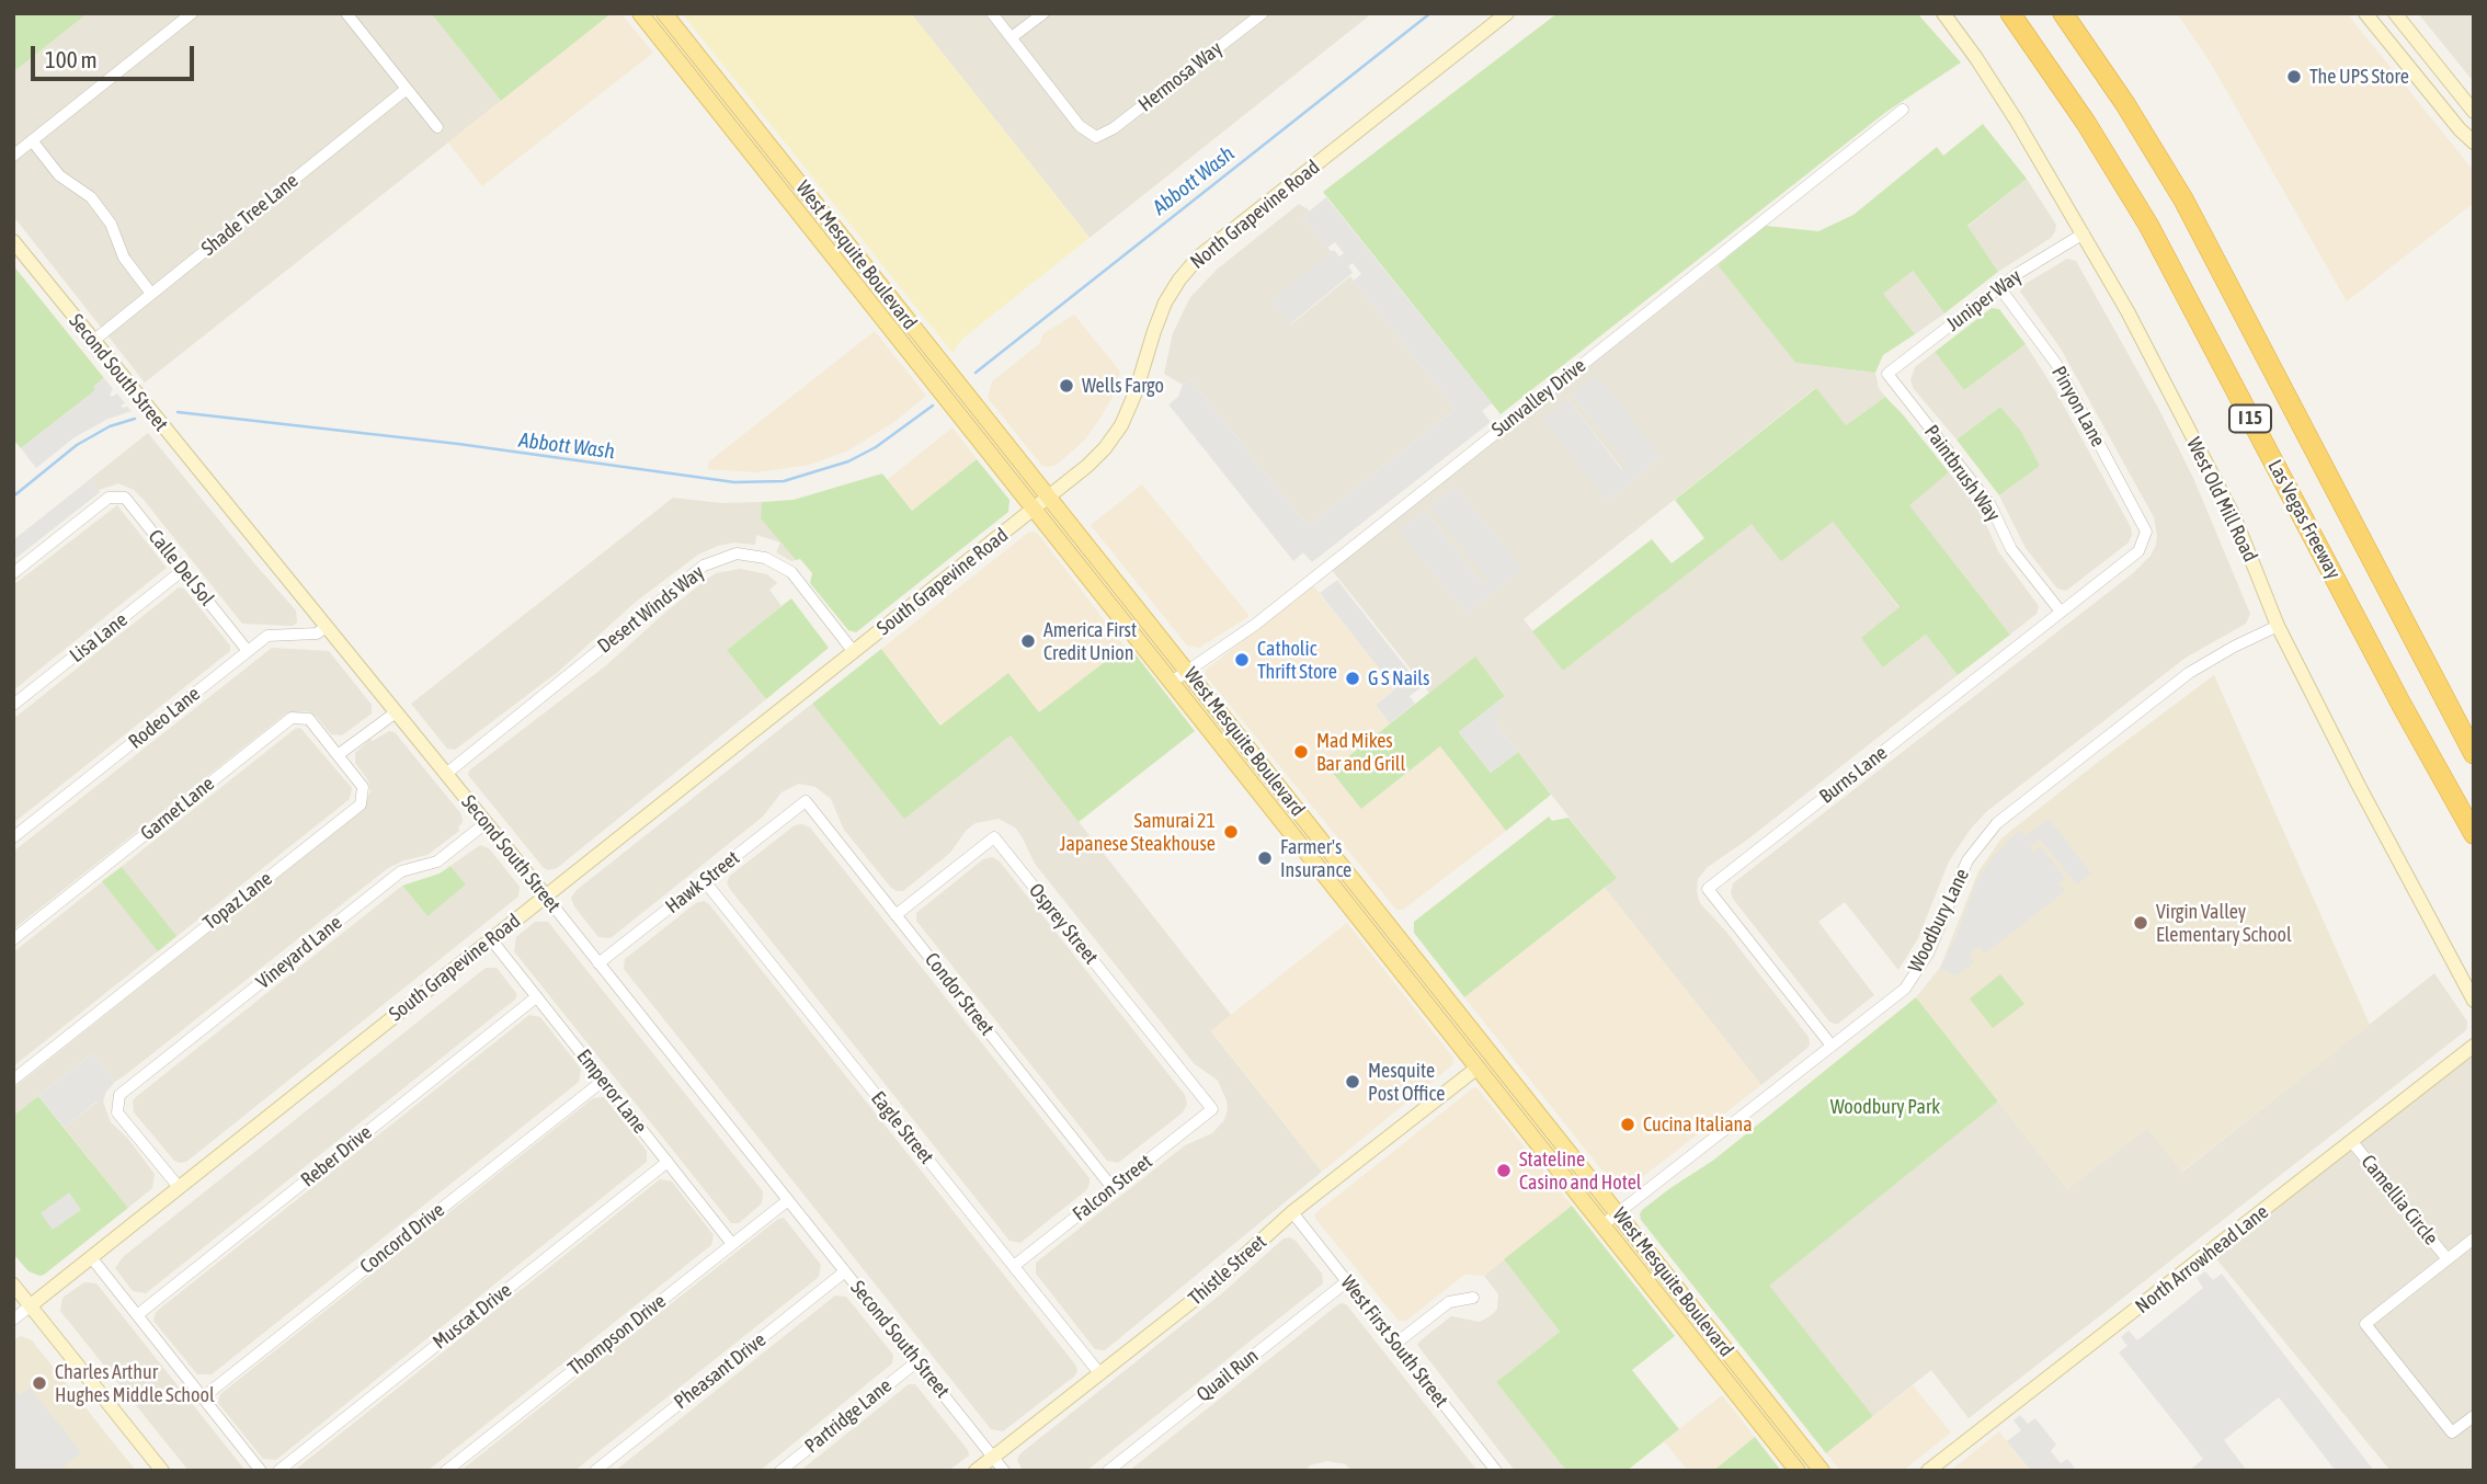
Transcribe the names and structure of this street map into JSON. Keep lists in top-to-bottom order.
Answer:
{
  "streets": {
    "highway": ["I 15", "Las Vegas Freeway"],
    "main road": ["West Mesquite Boulevard"],
    "street": [
      "Hermosa Way",
      "Shade Tree Lane",
      "North Grapevine Road",
      "Juniper Way",
      "Second South Street",
      "Sunvalley Drive",
      "Pinyon Lane",
      "Paintbrush Way",
      "West Old Mill Road",
      "Calle Del Sol",
      "South Grapevine Road",
      "Desert Winds Way",
      "Lisa Lane",
      "Rodeo Lane",
      "Burns Lane",
      "Garnet Lane",
      "Hawk Street",
      "Topaz Lane",
      "Woodbury Lane",
      "Osprey Street",
      "Vineyard Lane",
      "Condor Street",
      "Emperor Lane",
      "Eagle Street",
      "Reber Drive",
      "Falcon Street",
      "Camellia Circle",
      "Concord Drive",
      "North Arrowhead Lane",
      "Thistle Street",
      "Muscat Drive",
      "Thompson Drive",
      "West First South Street",
      "Pheasant Drive",
      "Quail Run",
      "Partridge Lane"
    ]
  },
  "crossings": [
    ["Shade Tree Lane", "Second South Street"],
    ["North Grapevine Road", "West Mesquite Boulevard"],
    ["North Grapevine Road", "South Grapevine Road"],
    ["West Mesquite Boulevard", "Sunvalley Drive"],
    ["West Mesquite Boulevard", "South Grapevine Road"],
    ["West Mesquite Boulevard", "Woodbury Lane"],
    ["West Mesquite Boulevard", "Thistle Street"],
    ["Juniper Way", "Pinyon Lane"],
    ["Juniper Way", "Paintbrush Way"],
    ["Juniper Way", "West Old Mill Road"],
    ["Second South Street", "South Grapevine Road"],
    ["Second South Street", "Desert Winds Way"],
    ["Second South Street", "Rodeo Lane"],
    ["Second South Street", "Hawk Street"],
    ["Second South Street", "Vineyard Lane"],
    ["Second South Street", "Thistle Street"],
    ["Second South Street", "Thompson Drive"],
    ["Second South Street", "Pheasant Drive"],
    ["Second South Street", "Partridge Lane"],
    ["Pinyon Lane", "Burns Lane"],
    ["Paintbrush Way", "Burns Lane"],
    ["West Old Mill Road", "Woodbury Lane"],
    ["Calle Del Sol", "Lisa Lane"],
    ["Calle Del Sol", "Rodeo Lane"],
    ["South Grapevine Road", "Desert Winds Way"],
    ["South Grapevine Road", "Vineyard Lane"],
    ["South Grapevine Road", "Emperor Lane"],
    ["Burns Lane", "Woodbury Lane"],
    ["Garnet Lane", "Topaz Lane"],
    ["Hawk Street", "Condor Street"],
    ["Hawk Street", "Eagle Street"],
    ["Osprey Street", "Condor Street"],
    ["Osprey Street", "Falcon Street"],
    ["Condor Street", "Falcon Street"],
    ["Emperor Lane", "Reber Drive"],
    ["Emperor Lane", "Concord Drive"],
    ["Emperor Lane", "Muscat Drive"],
    ["Emperor Lane", "Thompson Drive"],
    ["Eagle Street", "Falcon Street"],
    ["Eagle Street", "Thistle Street"],
    ["Camellia Circle", "North Arrowhead Lane"],
    ["Thistle Street", "West First South Street"],
    ["West First South Street", "Quail Run"]
  ],
  "water": ["Abbott Wash"],
  "parks": ["Woodbury Park"],
  "places": [
    "The UPS Store",
    "Wells Fargo",
    "America First Credit Union",
    "Catholic Thrift Store",
    "G S Nails",
    "Mad Mikes Bar and Grill",
    "Samurai 21 Japanese Steakhouse",
    "Farmer's Insurance",
    "Virgin Valley Elementary School",
    "Mesquite Post Office",
    "Cucina Italiana",
    "Stateline Casino and Hotel",
    "Charles Arthur Hughes Middle School"
  ],
  "scale_bar": "100 m"
}
